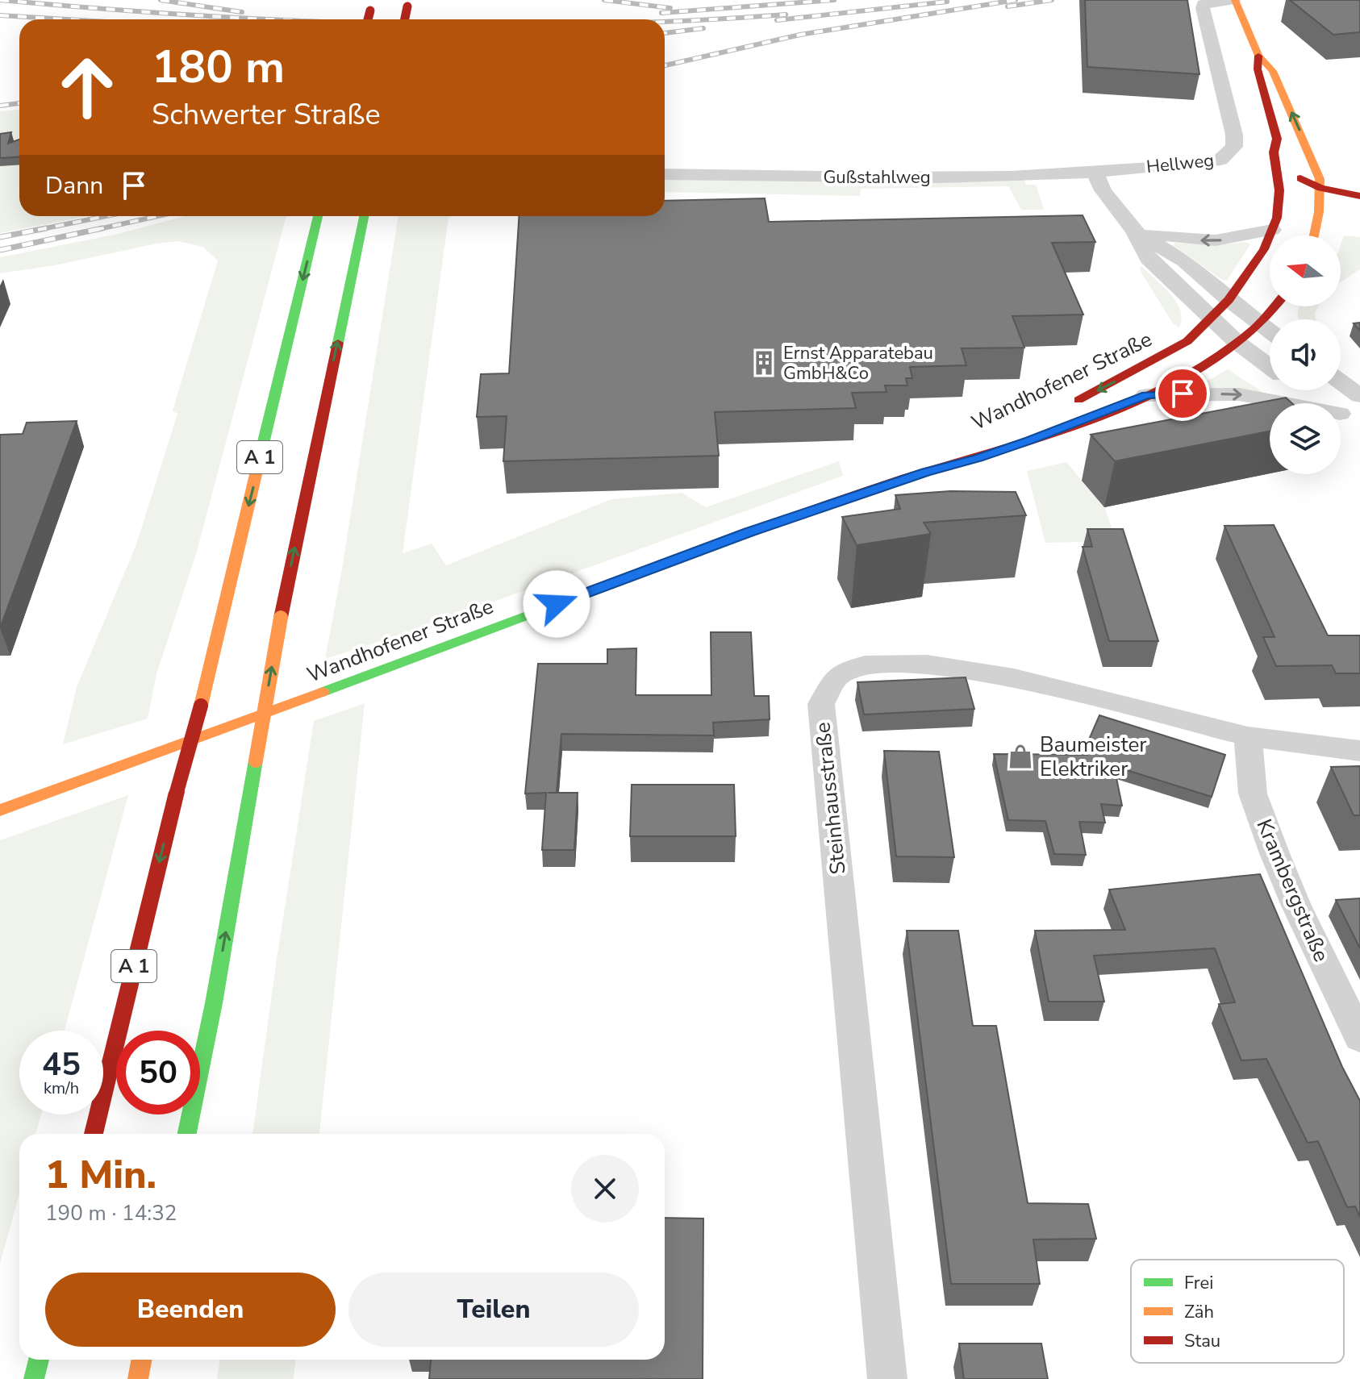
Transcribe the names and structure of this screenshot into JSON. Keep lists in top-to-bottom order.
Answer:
{
  "streets": {
    "main road": ["Wandhofener Straße", "A 1"],
    "street": [
      "Hellweg",
      "Gußstahlweg",
      "Steinhausstraße",
      "Krambergstraße"
    ]
  },
  "crossings": [
    ["Hellweg", "Gußstahlweg"],
    ["Steinhausstraße", "Krambergstraße"]
  ],
  "places": {
    "building": ["Ernst Apparatebau GmbH&Co"],
    "shop": ["Baumeister Elektriker"]
  },
  "legend": ["Frei", "Zäh", "Stau"],
  "north": "left",
  "page": {
    "turn": ["180 m", "Schwerter Straße"],
    "then": "Dann",
    "speed": "45 km/h",
    "limit": "50",
    "heading": ["1 Min.", "190 m · 14:32"],
    "buttons": ["Beenden", "Teilen"]
  }
}
